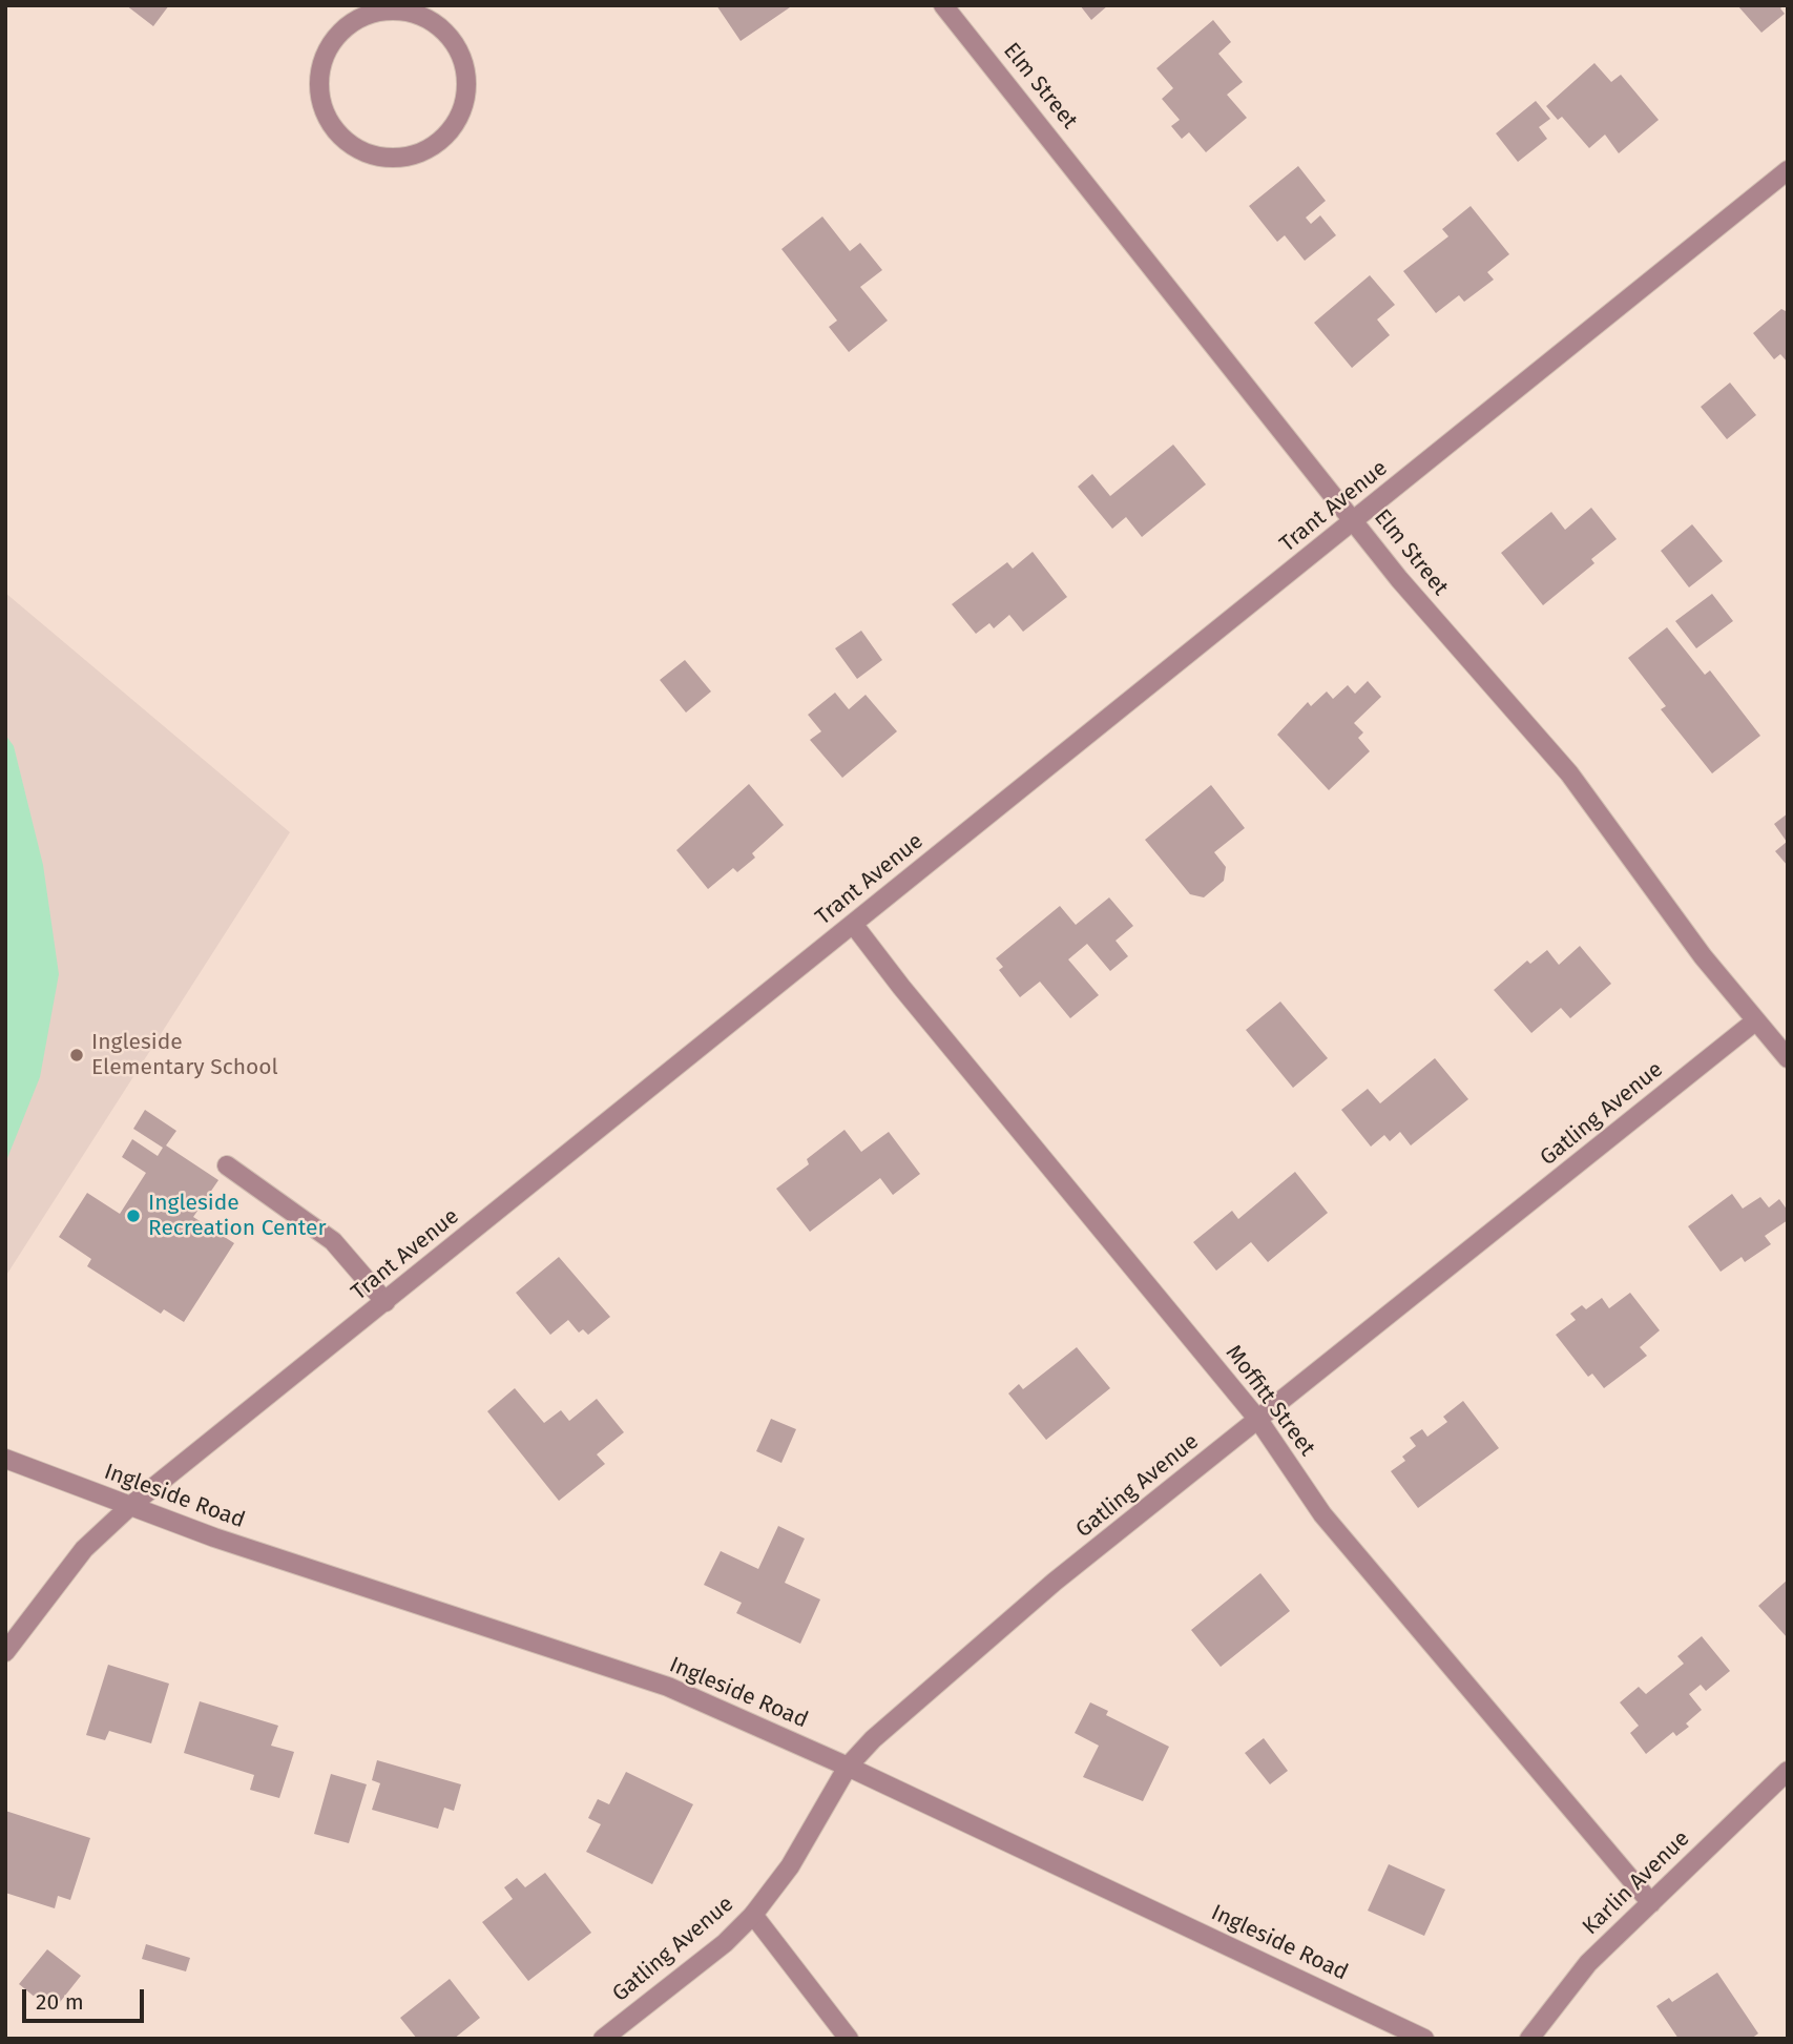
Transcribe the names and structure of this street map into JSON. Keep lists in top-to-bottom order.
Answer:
{
  "streets": {
    "street": [
      "Elm Street",
      "Trant Avenue",
      "Gatling Avenue",
      "Moffitt Street",
      "Ingleside Road",
      "Karlin Avenue"
    ]
  },
  "crossings": [
    ["Elm Street", "Trant Avenue"],
    ["Elm Street", "Gatling Avenue"],
    ["Trant Avenue", "Moffitt Street"],
    ["Trant Avenue", "Ingleside Road"],
    ["Gatling Avenue", "Moffitt Street"],
    ["Gatling Avenue", "Ingleside Road"],
    ["Moffitt Street", "Karlin Avenue"]
  ],
  "places": ["Ingleside Elementary School", "Ingleside Recreation Center"],
  "scale_bar": "20 m"
}
